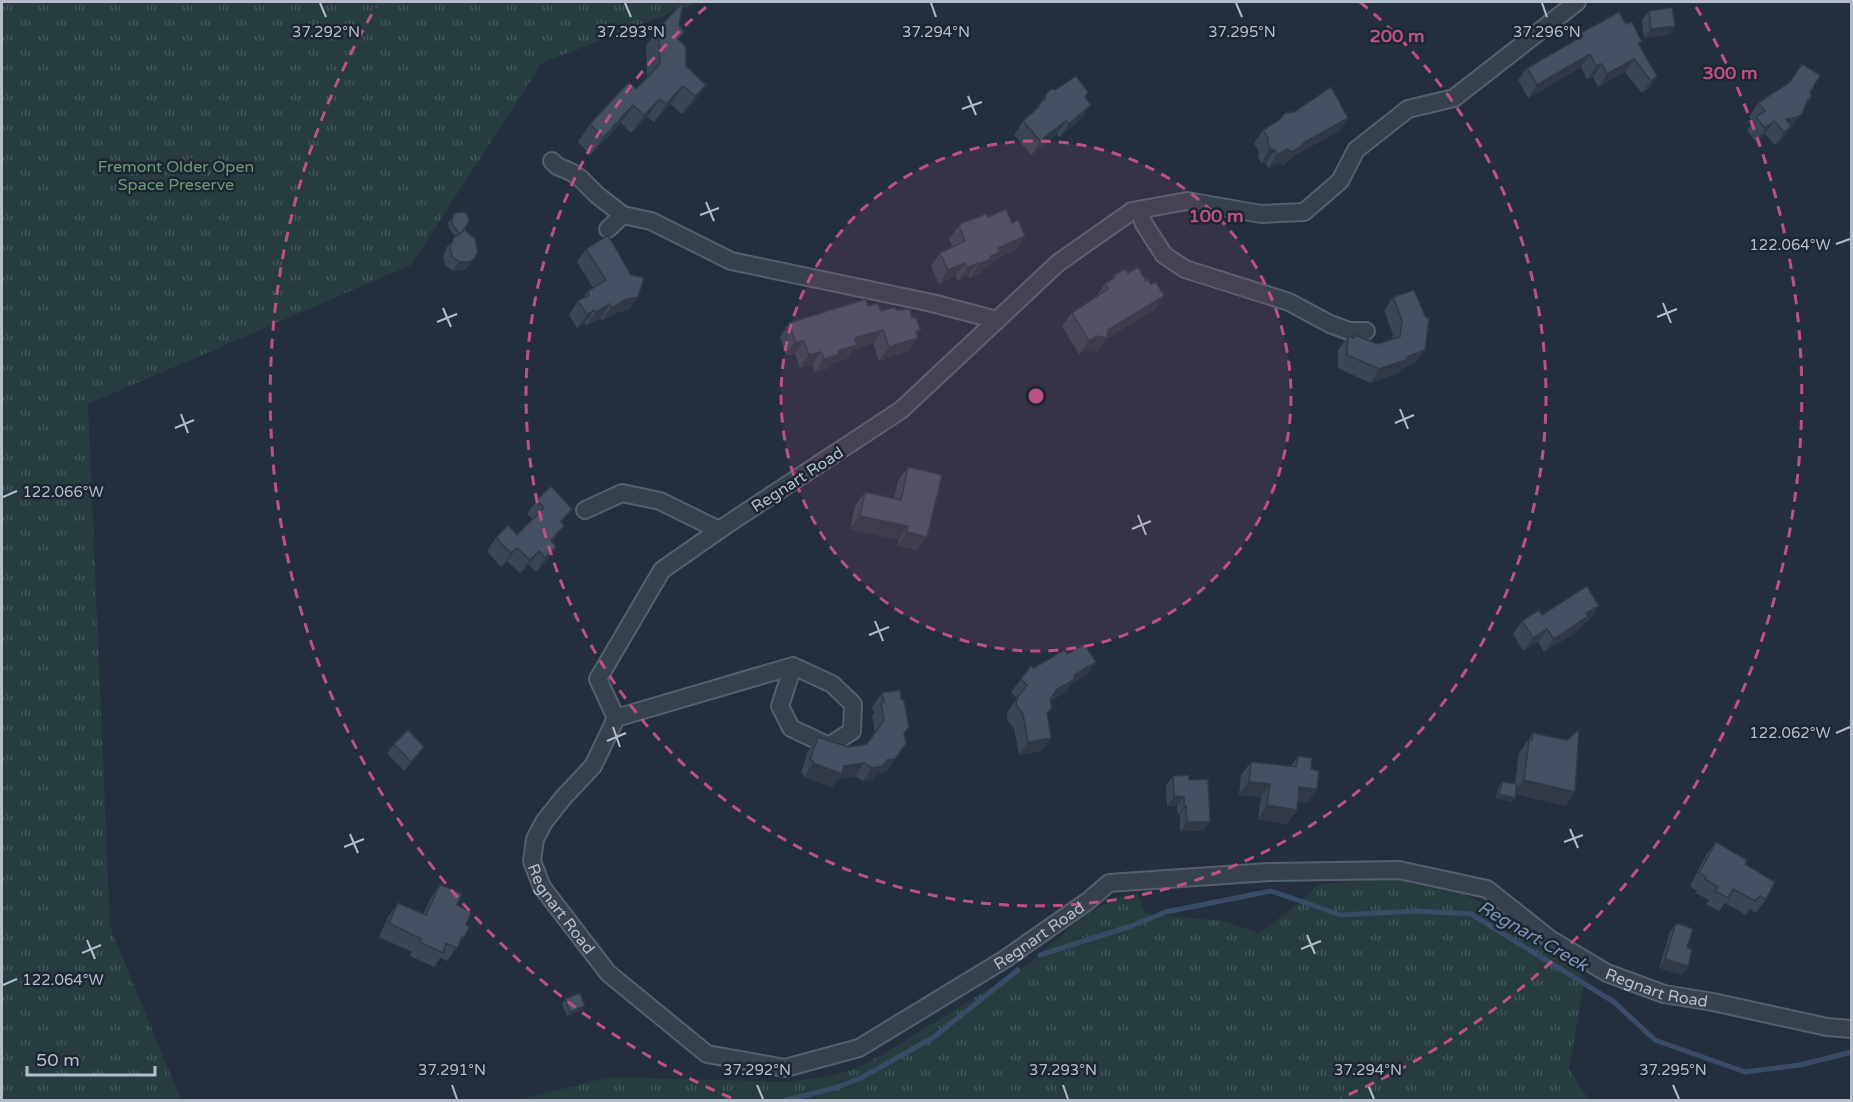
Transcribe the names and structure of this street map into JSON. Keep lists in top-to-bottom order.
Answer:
{
  "streets": {
    "street": ["Regnart Road"]
  },
  "water": ["Regnart Creek"],
  "parks": ["Fremont Older Open Space Preserve"],
  "scale_bar": "50 m",
  "coordinates": [
    "37.295°N",
    "37.292°N",
    "37.293°N",
    "37.294°N",
    "37.296°N",
    "122.064°W",
    "122.066°W",
    "122.062°W",
    "37.291°N"
  ],
  "rings": ["200 m", "300 m", "100 m"]
}
